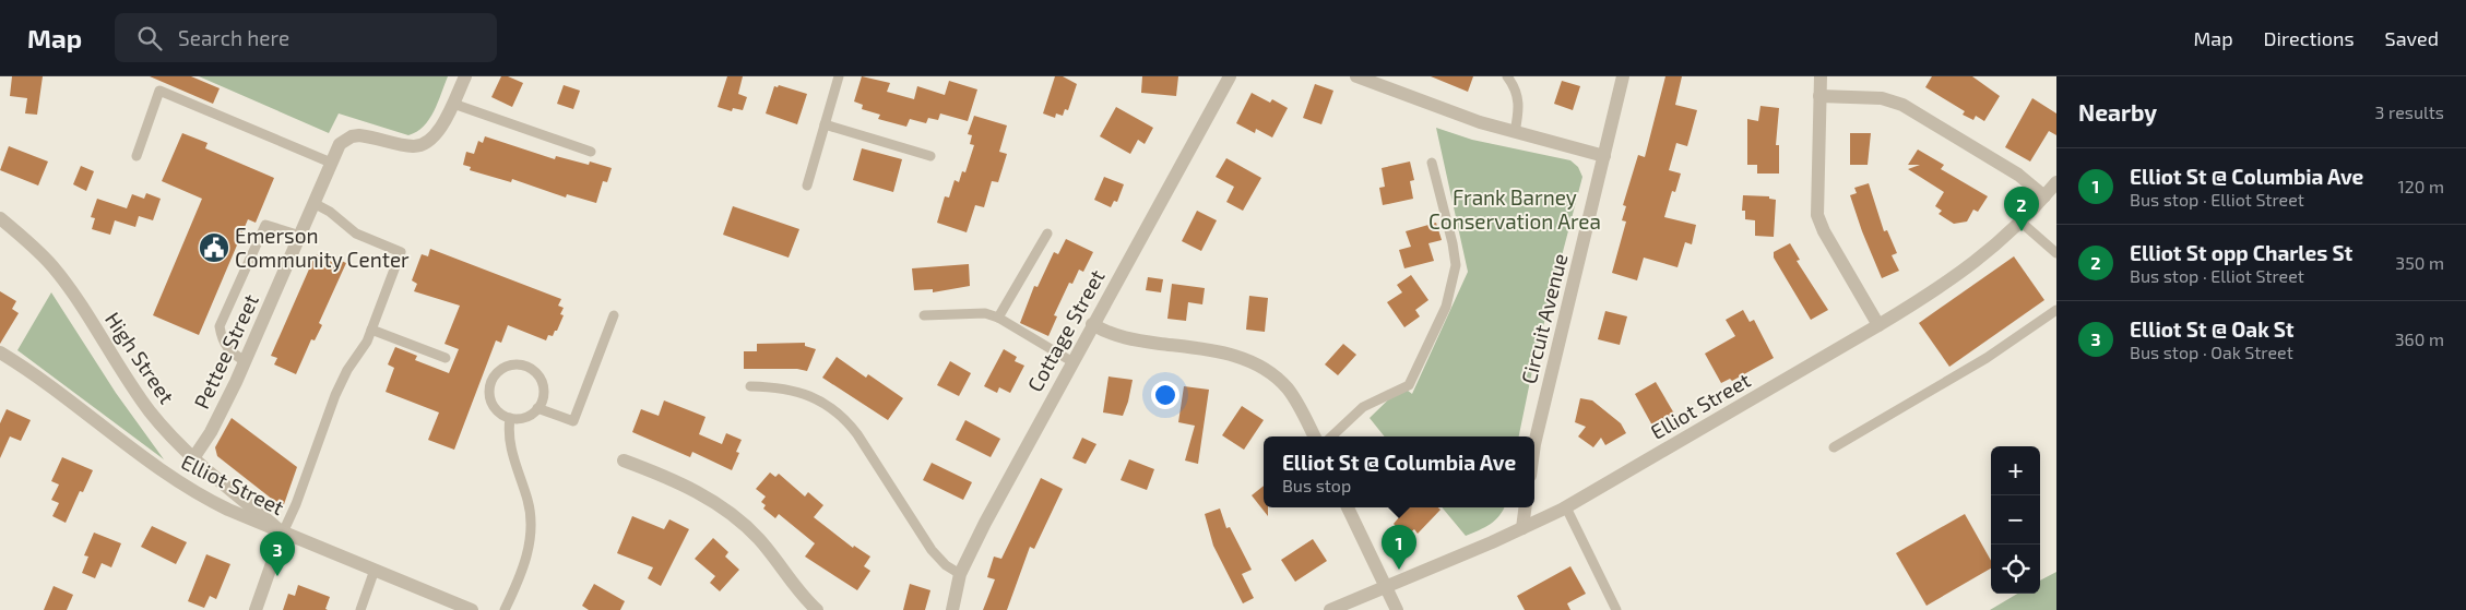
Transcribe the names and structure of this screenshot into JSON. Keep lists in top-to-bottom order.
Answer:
{
  "streets": {
    "street": [
      "Circuit Avenue",
      "Cottage Street",
      "Pettee Street",
      "High Street",
      "Elliot Street"
    ]
  },
  "crossings": [
    ["Pettee Street", "High Street"],
    ["High Street", "Elliot Street"]
  ],
  "parks": ["Frank Barney Conservation Area"],
  "places": {
    "public building": ["Emerson Community Center"]
  },
  "page": {
    "header": "Map",
    "search": "Search here",
    "nav": ["Map", "Directions", "Saved"],
    "heading": ["Nearby", "3 results"],
    "list": [
      {
        "mark": "1",
        "name": "Elliot St @ Columbia Ave",
        "note": "Bus stop · Elliot Street",
        "value": "120 m"
      },
      {
        "mark": "2",
        "name": "Elliot St opp Charles St",
        "note": "Bus stop · Elliot Street",
        "value": "350 m"
      },
      {
        "mark": "3",
        "name": "Elliot St @ Oak St",
        "note": "Bus stop · Oak Street",
        "value": "360 m"
      }
    ],
    "pins": ["2", "1", "3"],
    "popup": ["Elliot St @ Columbia Ave", "Bus stop"],
    "map_buttons": ["+", "−"]
  }
}
